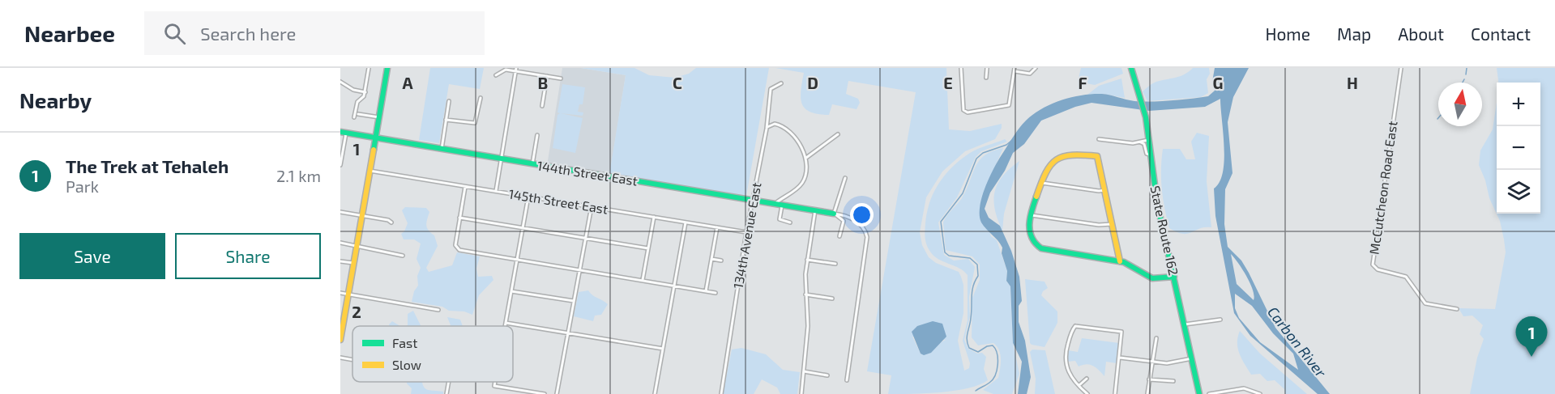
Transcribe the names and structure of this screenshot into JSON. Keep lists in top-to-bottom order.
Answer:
{
  "streets": {
    "street": [
      "144th Street East",
      "McCutcheon Road East",
      "145th Street East",
      "State Route 162",
      "134th Avenue East"
    ]
  },
  "crossings": [
    ["144th Street East", "134th Avenue East"],
    ["145th Street East", "134th Avenue East"]
  ],
  "water": ["Carbon River"],
  "legend": ["Fast", "Slow"],
  "north": "top",
  "page": {
    "header": "Nearbee",
    "search": "Search here",
    "nav": [
      "Home",
      "Map",
      "About",
      "Contact"
    ],
    "heading": "Nearby",
    "map_buttons": ["+", "−"],
    "list": [
      {
        "mark": "1",
        "name": "The Trek at Tehaleh",
        "note": "Park",
        "value": "2.1 km"
      }
    ],
    "buttons": ["Save", "Share"],
    "pins": "1"
  },
  "grid": {
    "columns": [
      "A",
      "B",
      "C",
      "D",
      "E",
      "F",
      "G",
      "H"
    ],
    "rows": ["1", "2"]
  }
}
